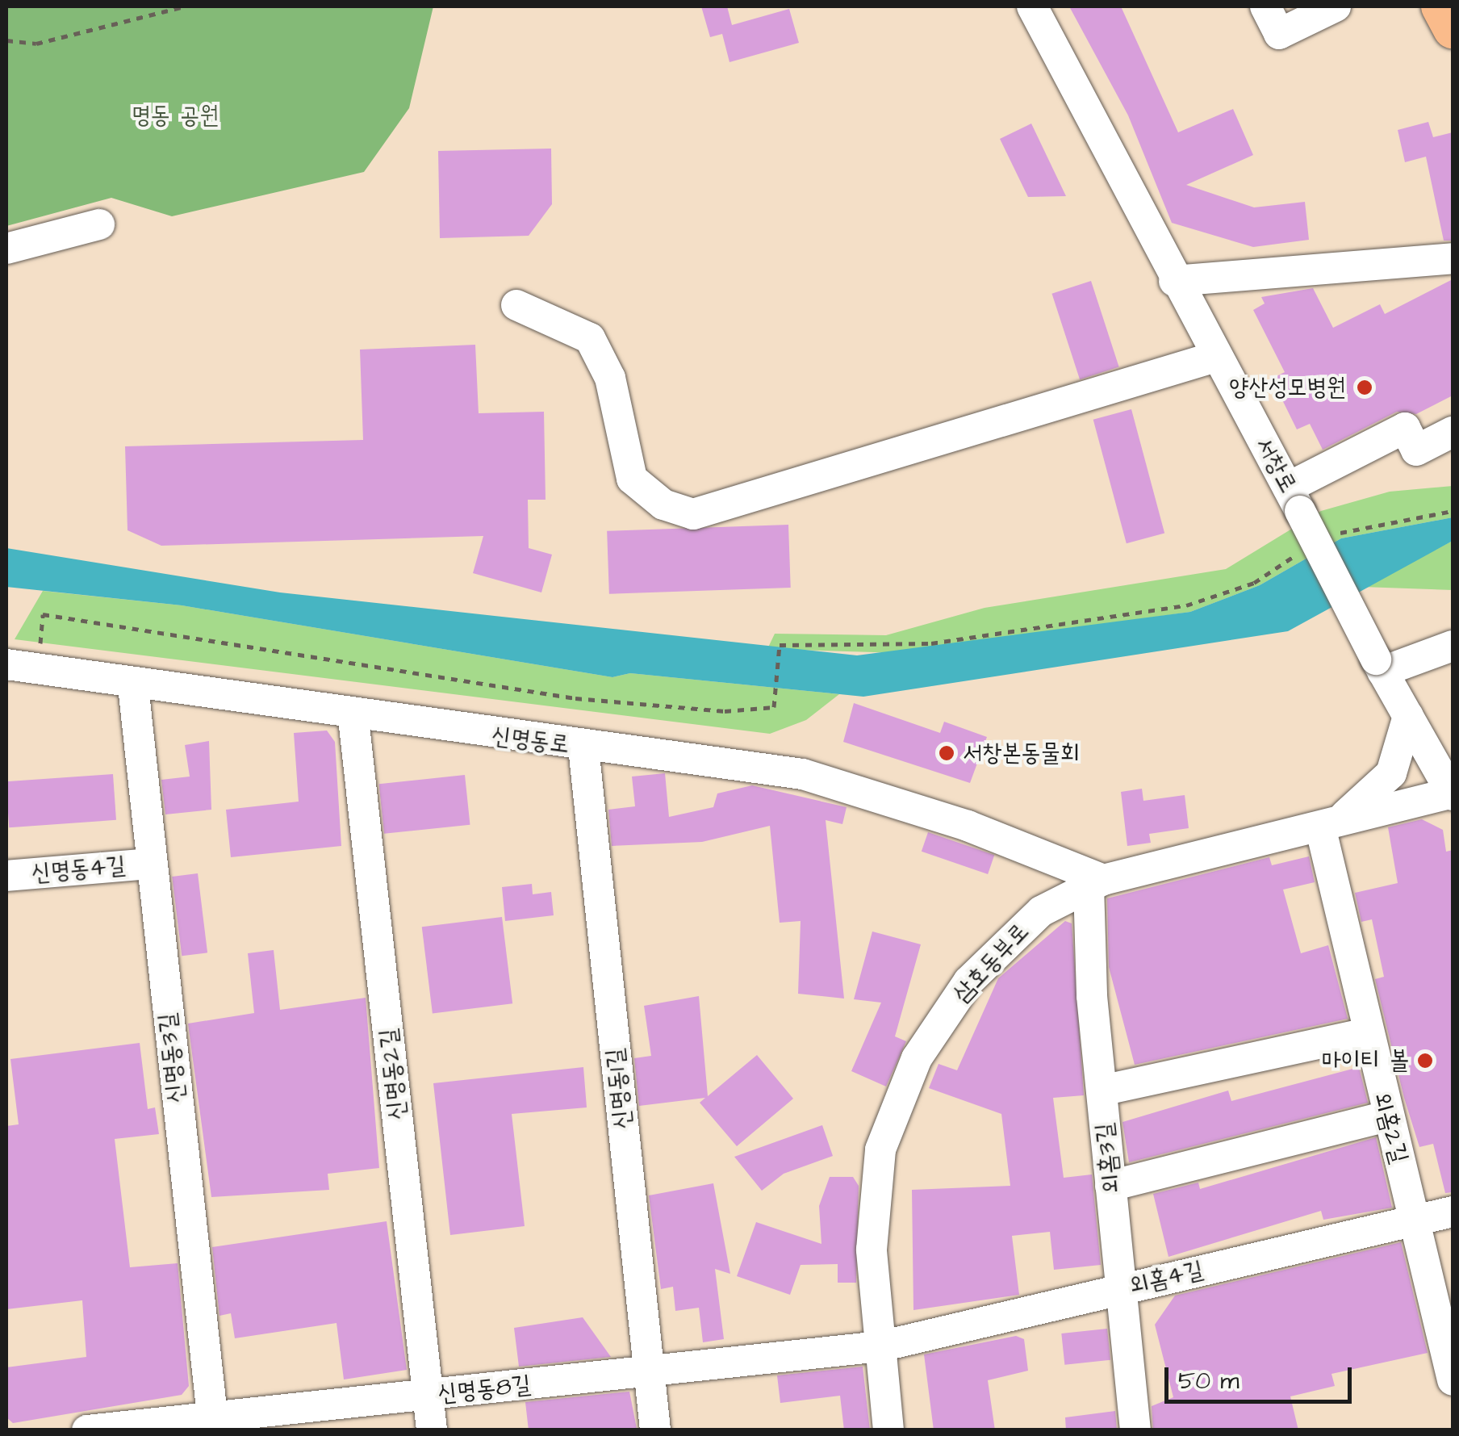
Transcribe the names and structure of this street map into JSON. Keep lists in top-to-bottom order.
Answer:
{
  "streets": {
    "street": [
      "서창로",
      "신명동로",
      "신명동4길",
      "삼호동부로",
      "신명동3길",
      "신명동2길",
      "신명동1길",
      "외홈2길",
      "외홈3길",
      "외홈4길",
      "신명동8길"
    ]
  },
  "crossings": [
    ["서창로", "삼호동부로"],
    ["신명동로", "삼호동부로"],
    ["신명동로", "신명동3길"],
    ["신명동로", "신명동2길"],
    ["신명동로", "신명동1길"],
    ["신명동로", "외홈3길"],
    ["신명동4길", "신명동3길"],
    ["삼호동부로", "외홈2길"],
    ["삼호동부로", "외홈3길"],
    ["삼호동부로", "외홈4길"],
    ["삼호동부로", "신명동8길"],
    ["신명동3길", "신명동8길"],
    ["신명동2길", "신명동8길"],
    ["신명동1길", "신명동8길"],
    ["외홈2길", "외홈4길"],
    ["외홈3길", "외홈4길"],
    ["외홈4길", "신명동8길"]
  ],
  "parks": ["명동 공원"],
  "places": ["양산성모병원", "서창본동물회", "마이티 볼"],
  "scale_bar": "50 m"
}
